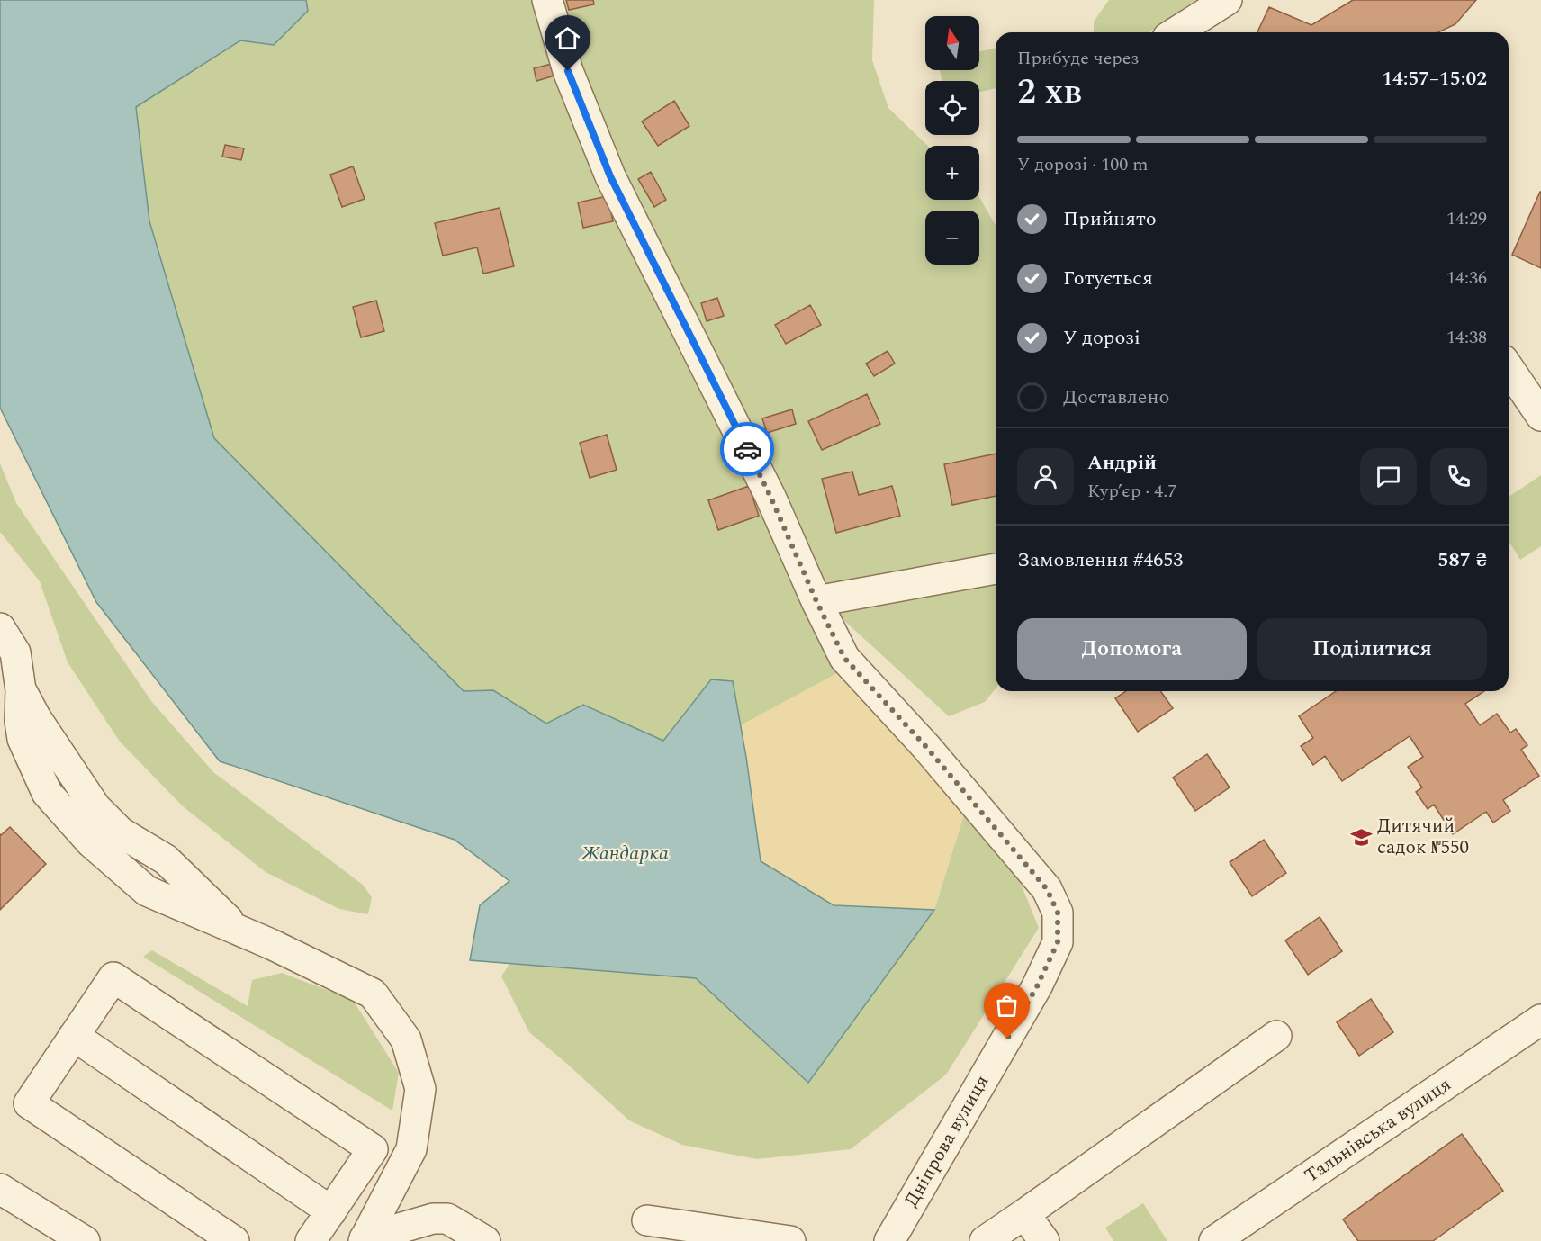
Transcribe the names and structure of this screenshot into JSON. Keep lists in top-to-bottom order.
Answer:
{
  "streets": {
    "street": ["Тальнівська вулиця", "Дніпрова вулиця"]
  },
  "water": ["Жандарка"],
  "places": {
    "school or university": ["Дитячий садок №550"]
  },
  "north": "top",
  "page": {
    "map_buttons": ["+", "−"],
    "heading": ["2 хв", "Прибуде через", "14:57–15:02"],
    "panel": [
      "Андрій",
      "Кур’єр · 4.7",
      "Замовлення #4653",
      "587 ₴"
    ],
    "bar": "У дорозі · 100 m",
    "list": [
      ["Прийнято", "14:29"],
      ["Готується", "14:36"],
      ["У дорозі", "14:38"],
      "Доставлено"
    ],
    "buttons": ["Допомога", "Поділитися"]
  }
}
